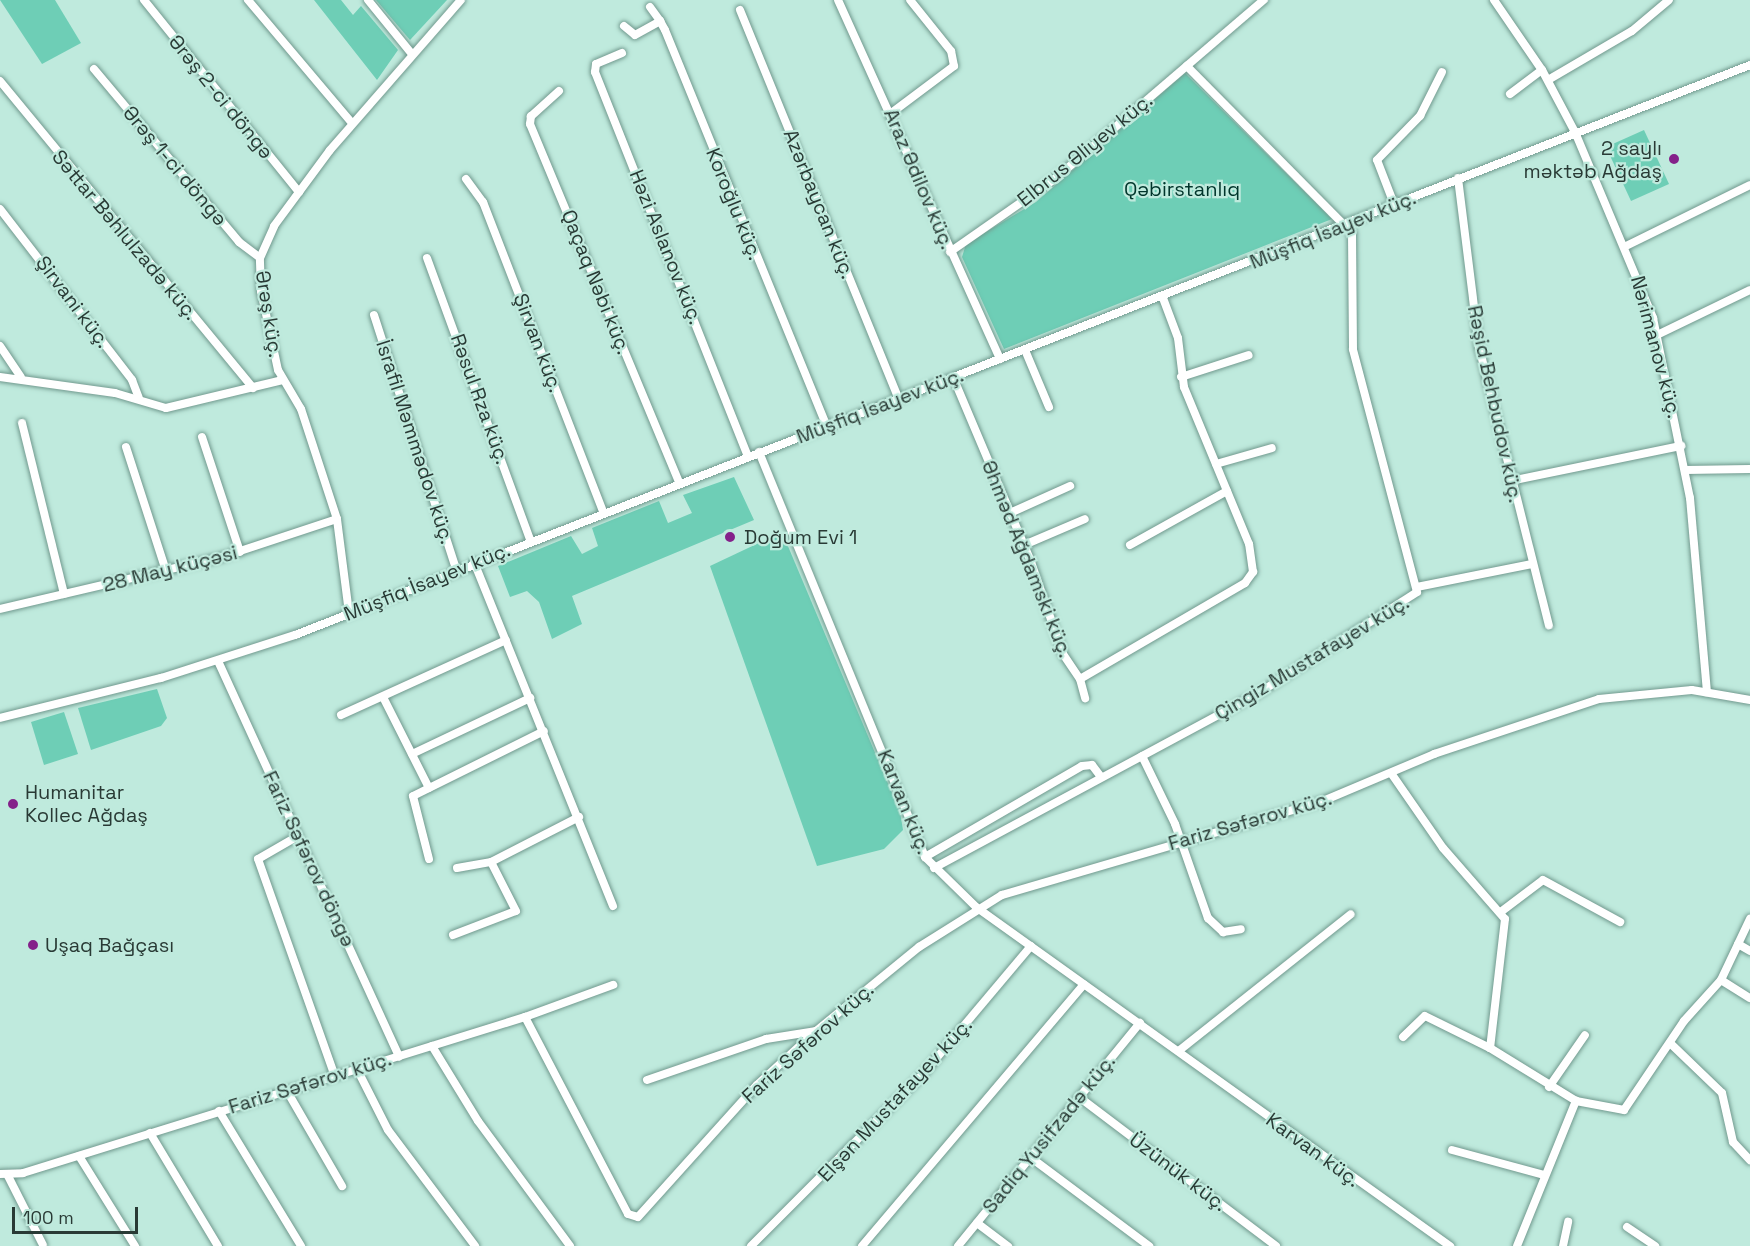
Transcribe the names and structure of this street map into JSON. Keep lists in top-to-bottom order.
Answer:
{
  "streets": {
    "street": [
      "Ərəş 2-ci döngə",
      "Elbrus Əliyev küç.",
      "Ərəş 1-ci döngə",
      "Araz Ədilov küç.",
      "Koroğlu küç.",
      "Azərbaycan küç.",
      "Müşfiq İsayev küç.",
      "Səttar Bəhlulzadə küç.",
      "Həzi Aslanov küç.",
      "Qaçaq Nəbi küç.",
      "Şirvani küç.",
      "Ərəş küç.",
      "Şirvan küç.",
      "Nərimanov küç.",
      "Rəsul Rza küç.",
      "Rəşid Behbudov küç.",
      "İsrafil Məmmədov küç.",
      "Əhməd Ağdamski küç.",
      "28 May küçəsi",
      "Çingiz Mustafayev küç.",
      "Karvan küç.",
      "Fariz Səfərov küç.",
      "Fariz Səfərov döngə",
      "Elşən Mustafayev küç.",
      "Sadiq Yusifzadə küç.",
      "Üzünük küç."
    ]
  },
  "crossings": [
    ["Ərəş 2-ci döngə", "Ərəş küç."],
    ["Elbrus Əliyev küç.", "Araz Ədilov küç."],
    ["Ərəş 1-ci döngə", "Ərəş küç."],
    ["Araz Ədilov küç.", "Müşfiq İsayev küç."],
    ["Koroğlu küç.", "Müşfiq İsayev küç."],
    ["Azərbaycan küç.", "Müşfiq İsayev küç."],
    ["Müşfiq İsayev küç.", "Həzi Aslanov küç."],
    ["Müşfiq İsayev küç.", "Qaçaq Nəbi küç."],
    ["Müşfiq İsayev küç.", "Ərəş küç."],
    ["Müşfiq İsayev küç.", "Şirvan küç."],
    ["Müşfiq İsayev küç.", "Nərimanov küç."],
    ["Müşfiq İsayev küç.", "Rəsul Rza küç."],
    ["Müşfiq İsayev küç.", "Rəşid Behbudov küç."],
    ["Müşfiq İsayev küç.", "İsrafil Məmmədov küç."],
    ["Müşfiq İsayev küç.", "Əhməd Ağdamski küç."],
    ["Müşfiq İsayev küç.", "Çingiz Mustafayev küç."],
    ["Müşfiq İsayev küç.", "Karvan küç."],
    ["Müşfiq İsayev küç.", "Fariz Səfərov döngə"],
    ["Ərəş küç.", "28 May küçəsi"],
    ["Nərimanov küç.", "Fariz Səfərov küç."],
    ["Çingiz Mustafayev küç.", "Karvan küç."],
    ["Karvan küç.", "Fariz Səfərov küç."],
    ["Karvan küç.", "Elşən Mustafayev küç."],
    ["Karvan küç.", "Sadiq Yusifzadə küç."],
    ["Fariz Səfərov küç.", "Fariz Səfərov döngə"],
    ["Sadiq Yusifzadə küç.", "Üzünük küç."]
  ],
  "parks": ["Qəbirstanlıq"],
  "places": [
    "2 saylı məktəb Ağdaş",
    "Doğum Evi 1",
    "Humanitar Kollec Ağdaş",
    "Uşaq Bağçası"
  ],
  "scale_bar": "100 m"
}
